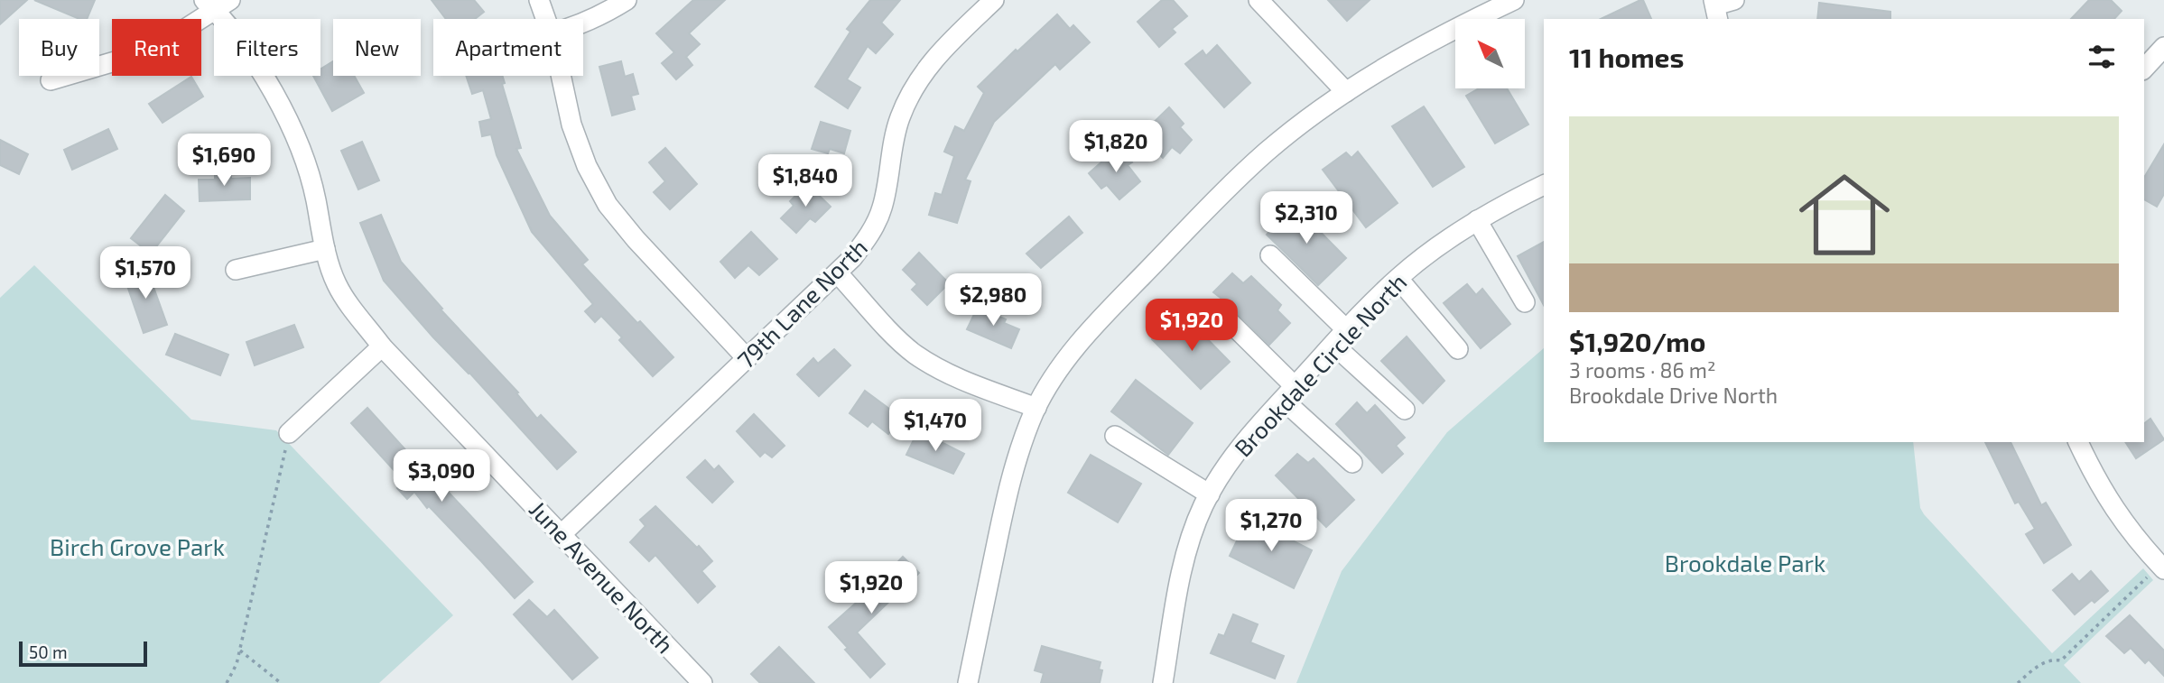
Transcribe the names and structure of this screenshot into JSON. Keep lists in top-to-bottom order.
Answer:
{
  "streets": {
    "street": ["79th Lane North", "Brookdale Circle North", "June Avenue North"]
  },
  "crossings": [
    ["79th Lane North", "June Avenue North"]
  ],
  "parks": ["Birch Grove Park", "Brookdale Park"],
  "scale_bar": "50 m",
  "north": "top left",
  "page": {
    "chip": [
      "Buy",
      "Rent",
      "Filters",
      "New",
      "Apartment"
    ],
    "heading": "11 homes",
    "list": [
      {
        "name": "$1,920/mo",
        "note": "3 rooms · 86 m² · Brookdale Drive North"
      }
    ],
    "price": [
      "$1,820",
      "$1,690",
      "$1,840",
      "$2,310",
      "$1,570",
      "$2,980",
      "$1,920",
      "$1,470",
      "$3,090",
      "$1,270",
      "$1,920"
    ],
    "scale": "50 m"
  }
}
